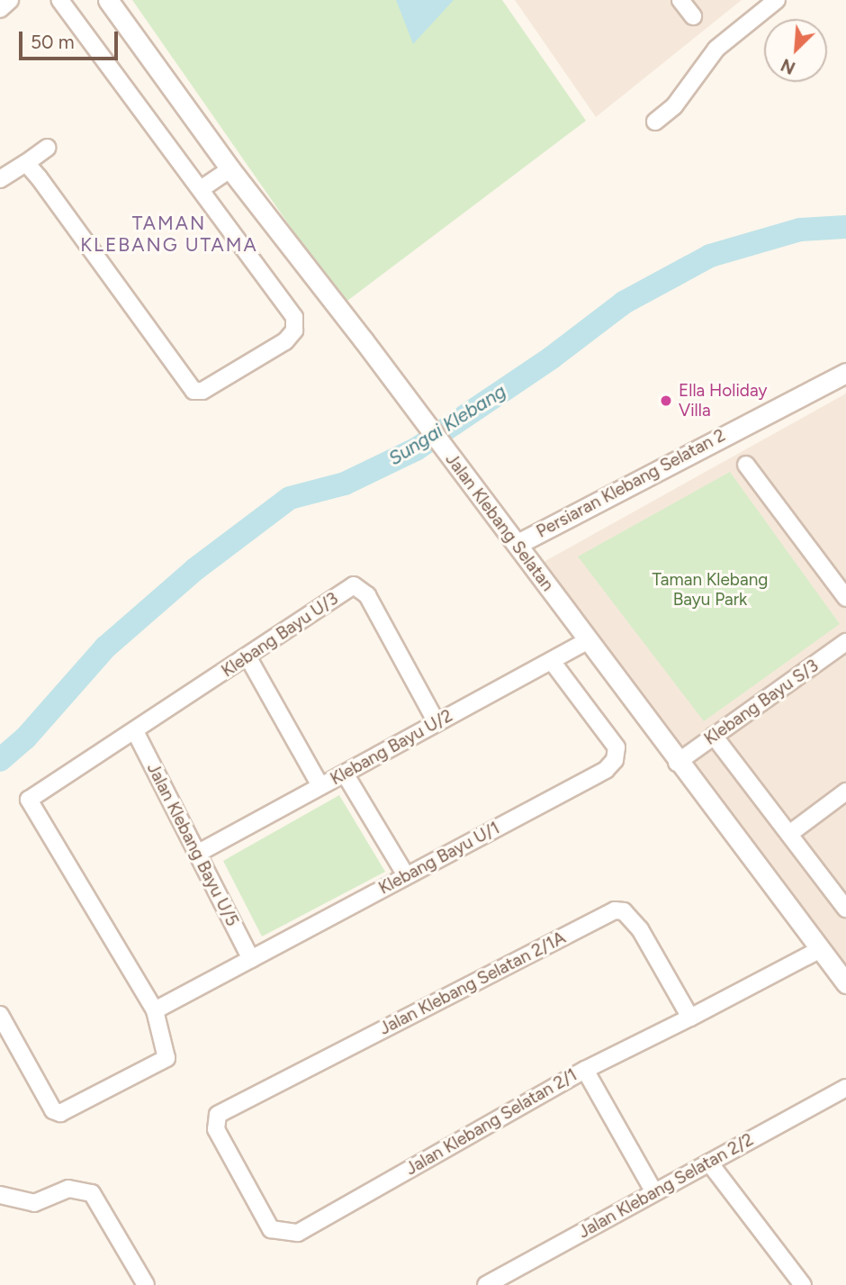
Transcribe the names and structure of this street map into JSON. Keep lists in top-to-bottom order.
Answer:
{
  "streets": {
    "street": [
      "Persiaran Klebang Selatan 2",
      "Jalan Klebang Selatan",
      "Klebang Bayu U/3",
      "Klebang Bayu S/3",
      "Klebang Bayu U/2",
      "Jalan Klebang Bayu U/5",
      "Klebang Bayu U/1",
      "Jalan Klebang Selatan 2/1A",
      "Jalan Klebang Selatan 2/1",
      "Jalan Klebang Selatan 2/2"
    ]
  },
  "crossings": [
    ["Persiaran Klebang Selatan 2", "Jalan Klebang Selatan"],
    ["Jalan Klebang Selatan", "Klebang Bayu S/3"],
    ["Jalan Klebang Selatan", "Klebang Bayu U/2"],
    ["Jalan Klebang Selatan", "Jalan Klebang Selatan 2/1"],
    ["Klebang Bayu U/3", "Klebang Bayu U/2"],
    ["Klebang Bayu U/3", "Jalan Klebang Bayu U/5"],
    ["Klebang Bayu U/2", "Jalan Klebang Bayu U/5"],
    ["Klebang Bayu U/2", "Klebang Bayu U/1"],
    ["Jalan Klebang Bayu U/5", "Klebang Bayu U/1"],
    ["Jalan Klebang Selatan 2/1A", "Jalan Klebang Selatan 2/1"]
  ],
  "districts": ["TAMAN KLEBANG UTAMA"],
  "water": ["Sungai Klebang"],
  "parks": ["Taman Klebang Bayu Park"],
  "places": ["Ella Holiday Villa"],
  "scale_bar": "50 m",
  "north": "bottom left"
}
